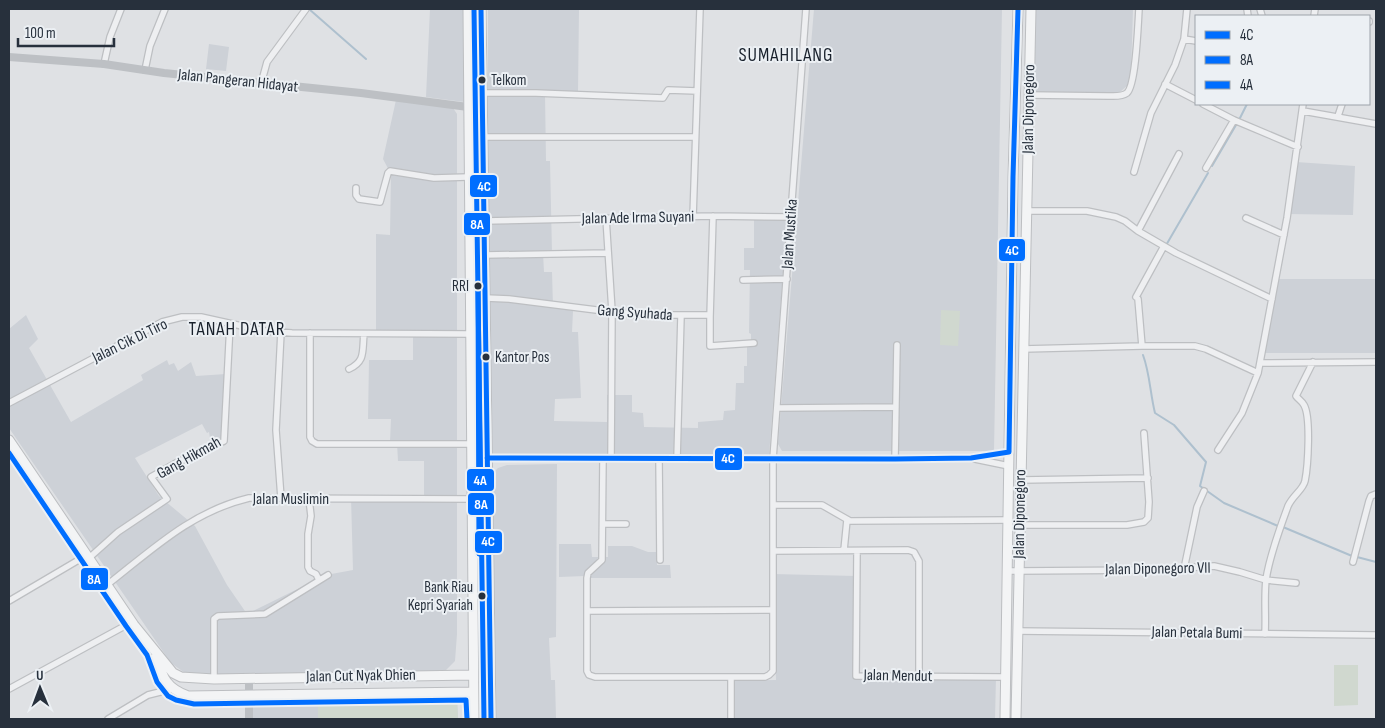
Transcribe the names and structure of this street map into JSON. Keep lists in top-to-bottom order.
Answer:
{
  "streets": {
    "main road": ["Jalan Pangeran Hidayat", "Jalan Diponegoro", "Jalan Cut Nyak Dhien"],
    "street": [
      "Jalan Ade Irma Suyani",
      "Jalan Mustika",
      "Gang Syuhada",
      "Jalan Cik Di Tiro",
      "Gang Hikmah",
      "Jalan Muslimin",
      "Jalan Diponegoro VII",
      "Jalan Petala Bumi",
      "Jalan Mendut"
    ]
  },
  "crossings": [
    ["Jalan Diponegoro", "Jalan Diponegoro VII"],
    ["Jalan Diponegoro", "Jalan Petala Bumi"],
    ["Jalan Diponegoro", "Jalan Mendut"],
    ["Jalan Ade Irma Suyani", "Jalan Mustika"],
    ["Jalan Cik Di Tiro", "Gang Hikmah"]
  ],
  "districts": ["SUMAHILANG", "TANAH DATAR"],
  "places": [
    "Telkom",
    "RRI",
    "Kantor Pos",
    "Bank Riau Kepri Syariah"
  ],
  "lines": ["transit line 4C", "transit line 8A", "transit line 4A"],
  "legend": ["4C", "8A", "4A"],
  "scale_bar": "100 m",
  "north": "top"
}
